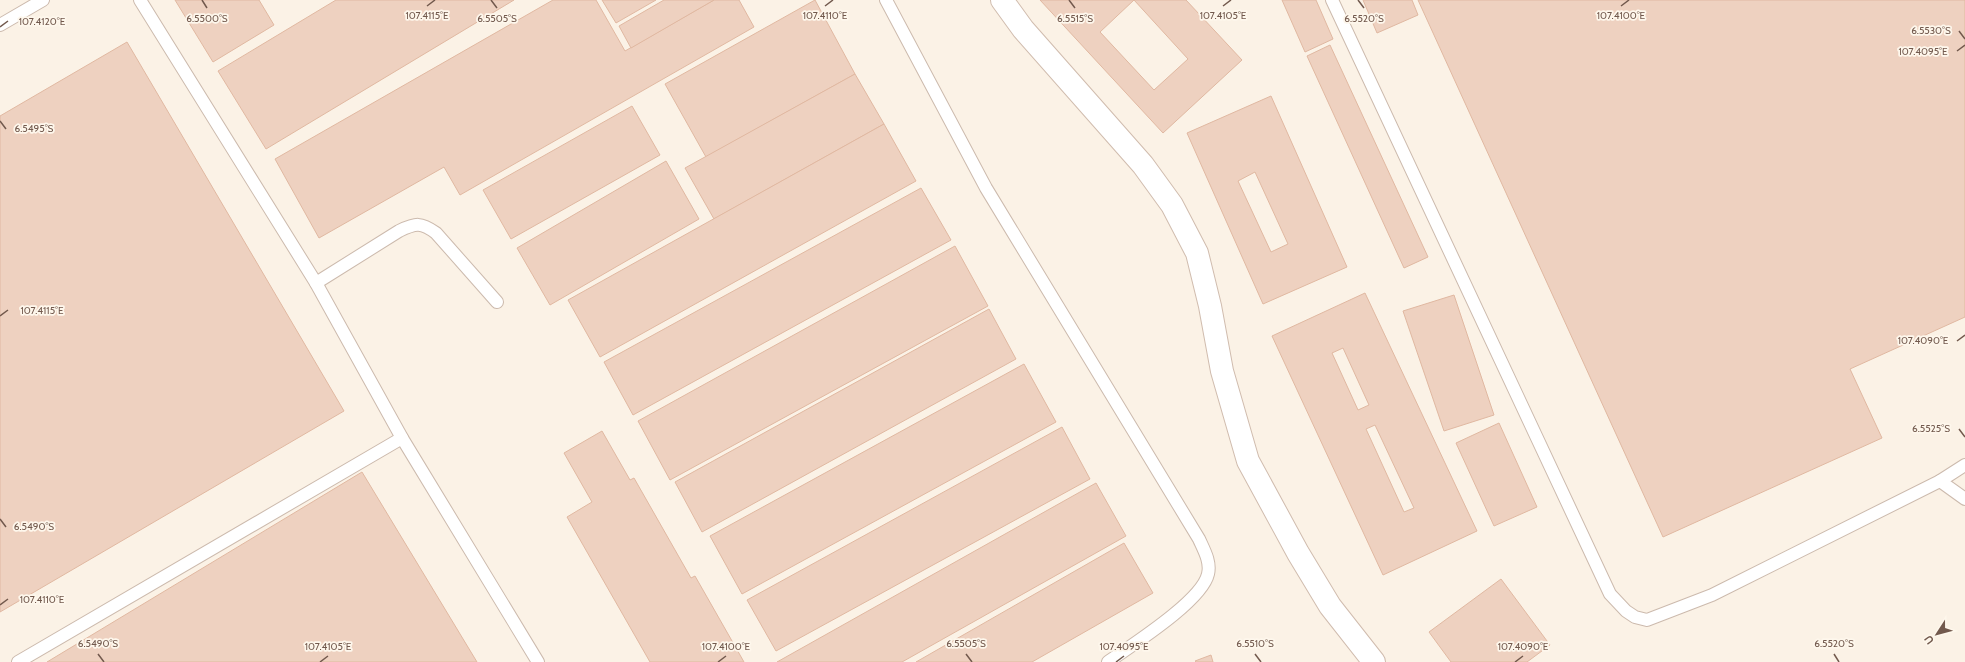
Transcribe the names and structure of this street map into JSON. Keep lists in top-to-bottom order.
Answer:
{
  "north": "bottom left",
  "coordinates": [
    "107.4115°E",
    "107.4110°E",
    "107.4105°E",
    "107.4100°E",
    "6.5500°S",
    "6.5505°S",
    "6.5515°S",
    "6.5520°S",
    "107.4120°E",
    "6.5530°S",
    "107.4095°E",
    "6.5495°S",
    "107.4090°E",
    "6.5525°S",
    "6.5490°S",
    "6.5510°S"
  ]
}
